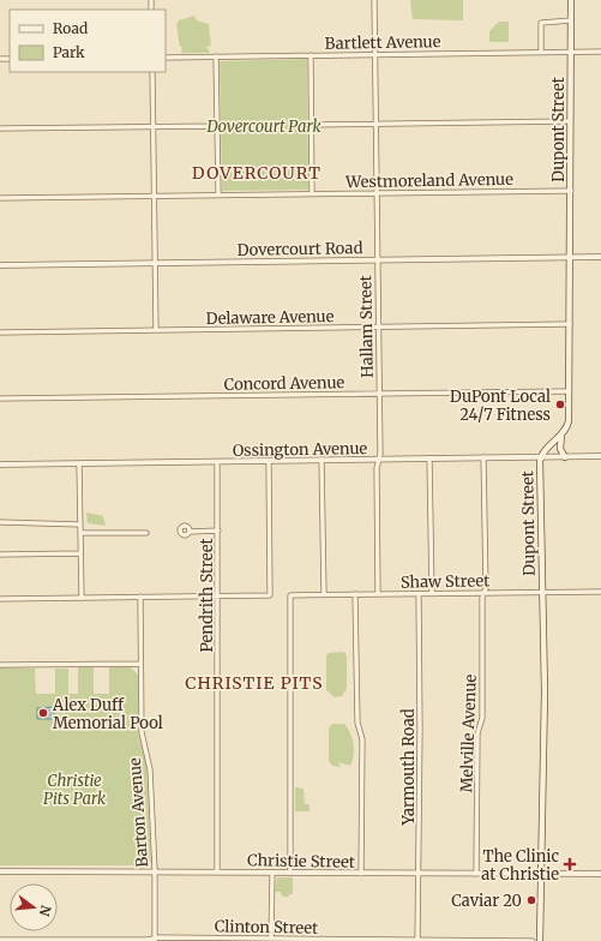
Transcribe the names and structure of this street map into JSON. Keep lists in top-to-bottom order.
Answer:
{
  "streets": {
    "main road": ["Dupont Street"],
    "street": [
      "Bartlett Avenue",
      "Westmoreland Avenue",
      "Dovercourt Road",
      "Delaware Avenue",
      "Hallam Street",
      "Concord Avenue",
      "Ossington Avenue",
      "Shaw Street",
      "Pendrith Street",
      "Melville Avenue",
      "Yarmouth Road",
      "Barton Avenue",
      "Christie Street",
      "Clinton Street"
    ]
  },
  "crossings": [
    ["Bartlett Avenue", "Dupont Street"],
    ["Bartlett Avenue", "Hallam Street"],
    ["Dupont Street", "Westmoreland Avenue"],
    ["Dupont Street", "Dovercourt Road"],
    ["Dupont Street", "Delaware Avenue"],
    ["Dupont Street", "Concord Avenue"],
    ["Dupont Street", "Ossington Avenue"],
    ["Dupont Street", "Shaw Street"],
    ["Dupont Street", "Christie Street"],
    ["Westmoreland Avenue", "Hallam Street"],
    ["Dovercourt Road", "Hallam Street"],
    ["Delaware Avenue", "Hallam Street"],
    ["Hallam Street", "Concord Avenue"],
    ["Hallam Street", "Ossington Avenue"],
    ["Hallam Street", "Shaw Street"],
    ["Ossington Avenue", "Pendrith Street"],
    ["Ossington Avenue", "Melville Avenue"],
    ["Shaw Street", "Melville Avenue"],
    ["Shaw Street", "Yarmouth Road"],
    ["Shaw Street", "Christie Street"],
    ["Pendrith Street", "Christie Street"],
    ["Melville Avenue", "Christie Street"],
    ["Yarmouth Road", "Christie Street"],
    ["Yarmouth Road", "Clinton Street"],
    ["Barton Avenue", "Christie Street"],
    ["Barton Avenue", "Clinton Street"]
  ],
  "districts": ["DOVERCOURT", "CHRISTIE PITS"],
  "parks": ["Dovercourt Park", "Christie Pits Park"],
  "places": {
    "other": ["DuPont Local 24/7 Fitness", "Alex Duff Memorial Pool", "Caviar 20"],
    "health": ["The Clinic at Christie"]
  },
  "legend": ["Road", "Park"],
  "north": "right"
}
